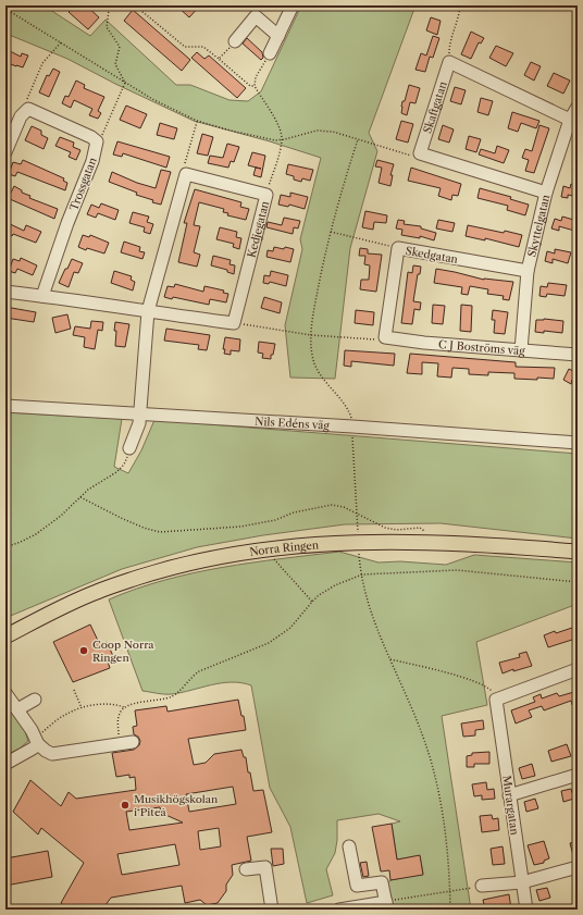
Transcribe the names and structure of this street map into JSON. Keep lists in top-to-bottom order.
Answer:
{
  "streets": {
    "main road": ["Norra Ringen"],
    "street": [
      "Skaftgatan",
      "Trossgatan",
      "Skyttelgatan",
      "Kedjegatan",
      "Skedgatan",
      "C J Boströms väg",
      "Nils Edéns väg",
      "Murargatan"
    ]
  },
  "crossings": [
    ["Skyttelgatan", "Skedgatan"],
    ["Skyttelgatan", "C J Boströms väg"],
    ["Skedgatan", "C J Boströms väg"]
  ],
  "places": ["Coop Norra Ringen", "Musikhögskolan i Piteå"]
}
